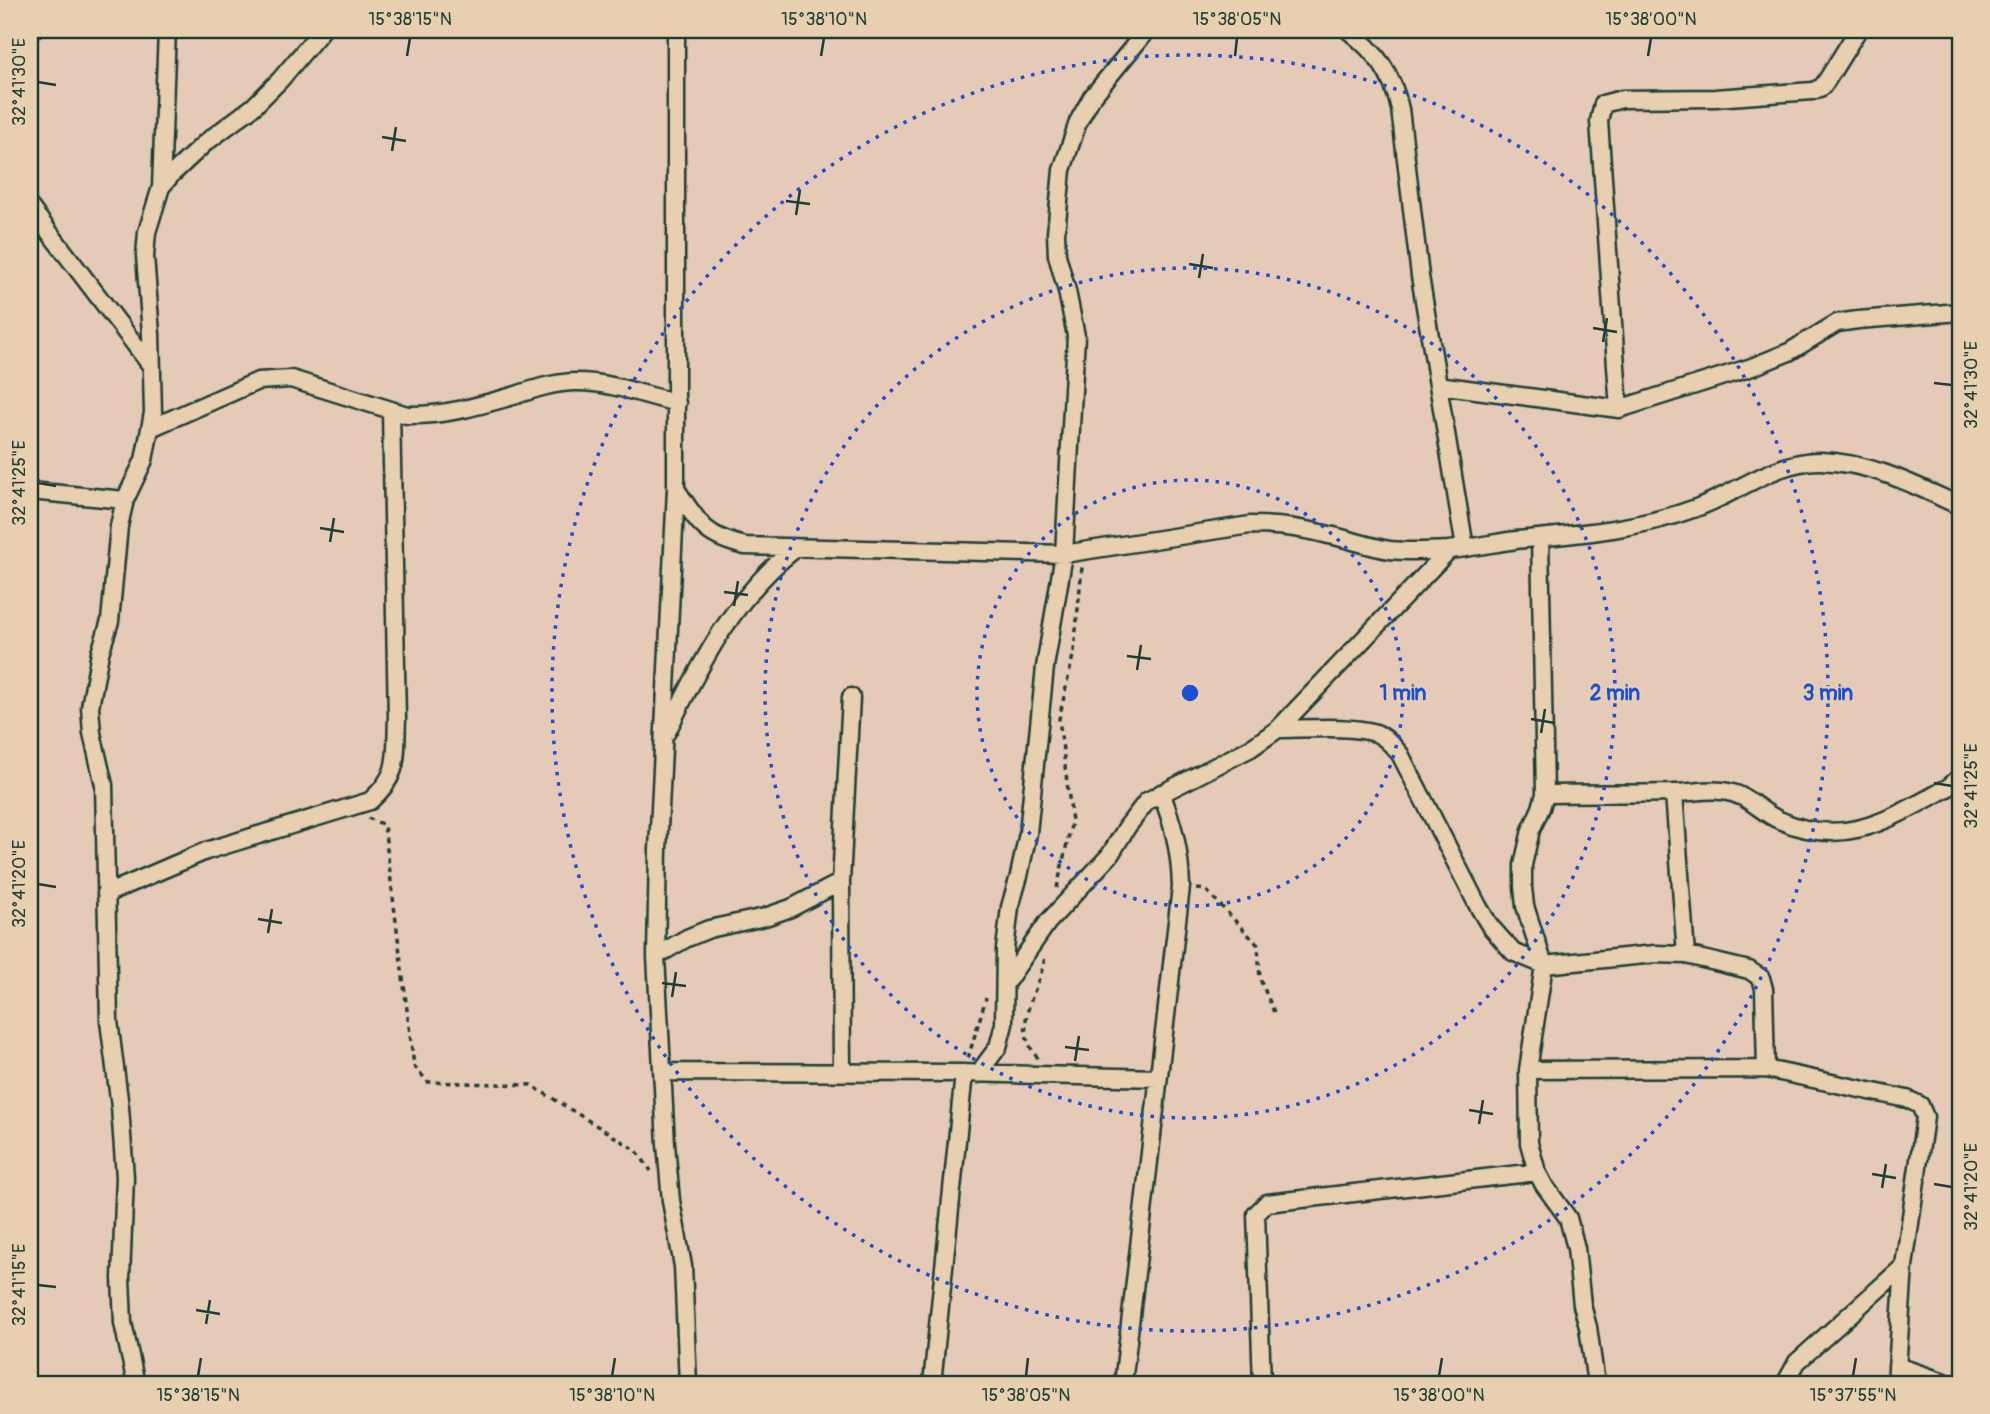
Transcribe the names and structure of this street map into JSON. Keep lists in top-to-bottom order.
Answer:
{
  "coordinates": [
    "15°38'15\"N",
    "15°38'10\"N",
    "15°38'05\"N",
    "15°38'00\"N",
    "32°41'30\"E",
    "32°41'25\"E",
    "32°41'20\"E",
    "32°41'15\"E",
    "15°37'55\"N"
  ],
  "rings": ["1 min", "2 min", "3 min"]
}
